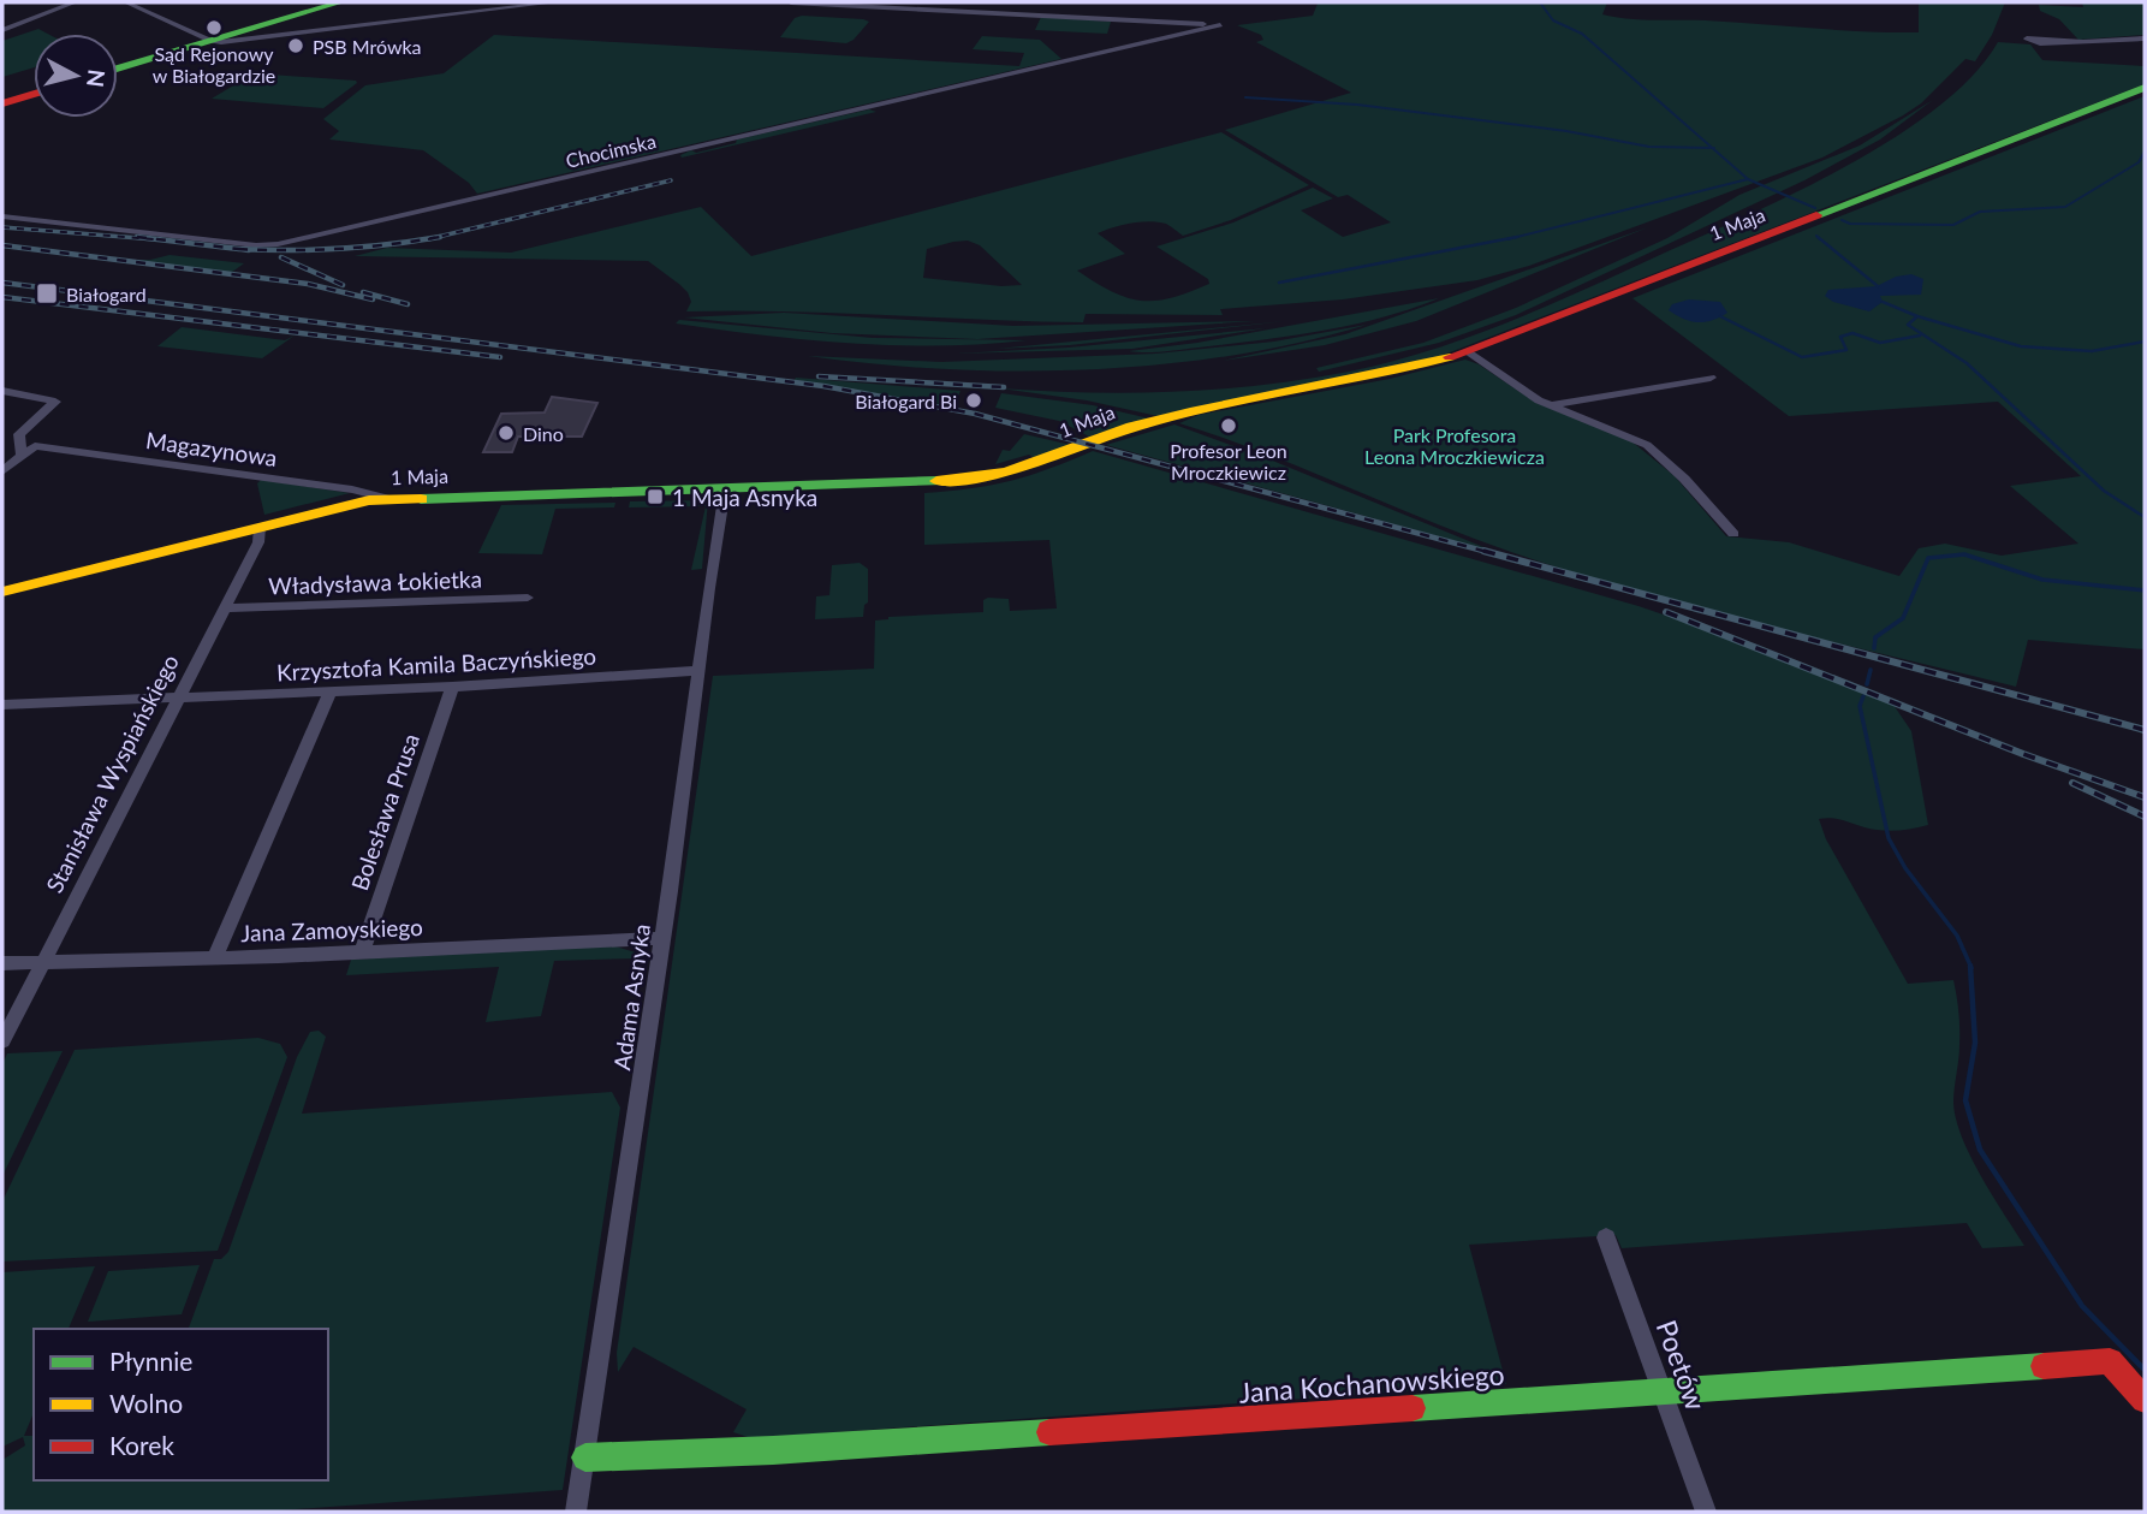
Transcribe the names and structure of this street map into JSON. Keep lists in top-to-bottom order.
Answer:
{
  "streets": {
    "street": [
      "Chocimska",
      "1 Maja",
      "Magazynowa",
      "Władysława Łokietka",
      "Krzysztofa Kamila Baczyńskiego",
      "Stanisława Wyspiańskiego",
      "Bolesława Prusa",
      "Jana Zamoyskiego",
      "Adama Asnyka",
      "Poetów",
      "Jana Kochanowskiego"
    ]
  },
  "crossings": [
    ["1 Maja", "Magazynowa"],
    ["1 Maja", "Stanisława Wyspiańskiego"],
    ["1 Maja", "Adama Asnyka"],
    ["Władysława Łokietka", "Stanisława Wyspiańskiego"],
    ["Krzysztofa Kamila Baczyńskiego", "Stanisława Wyspiańskiego"],
    ["Krzysztofa Kamila Baczyńskiego", "Bolesława Prusa"],
    ["Krzysztofa Kamila Baczyńskiego", "Adama Asnyka"],
    ["Stanisława Wyspiańskiego", "Jana Zamoyskiego"],
    ["Bolesława Prusa", "Jana Zamoyskiego"],
    ["Jana Zamoyskiego", "Adama Asnyka"],
    ["Adama Asnyka", "Jana Kochanowskiego"],
    ["Poetów", "Jana Kochanowskiego"]
  ],
  "parks": ["Park Profesora Leona Mroczkiewicza"],
  "places": {
    "other": [
      "Sąd Rejonowy w Białogardzie",
      "PSB Mrówka",
      "Białogard Bi",
      "Profesor Leon Mroczkiewicz",
      "Dino"
    ],
    "transit": ["Białogard", "1 Maja Asnyka"]
  },
  "legend": ["Płynnie", "Wolno", "Korek"],
  "north": "right"
}
